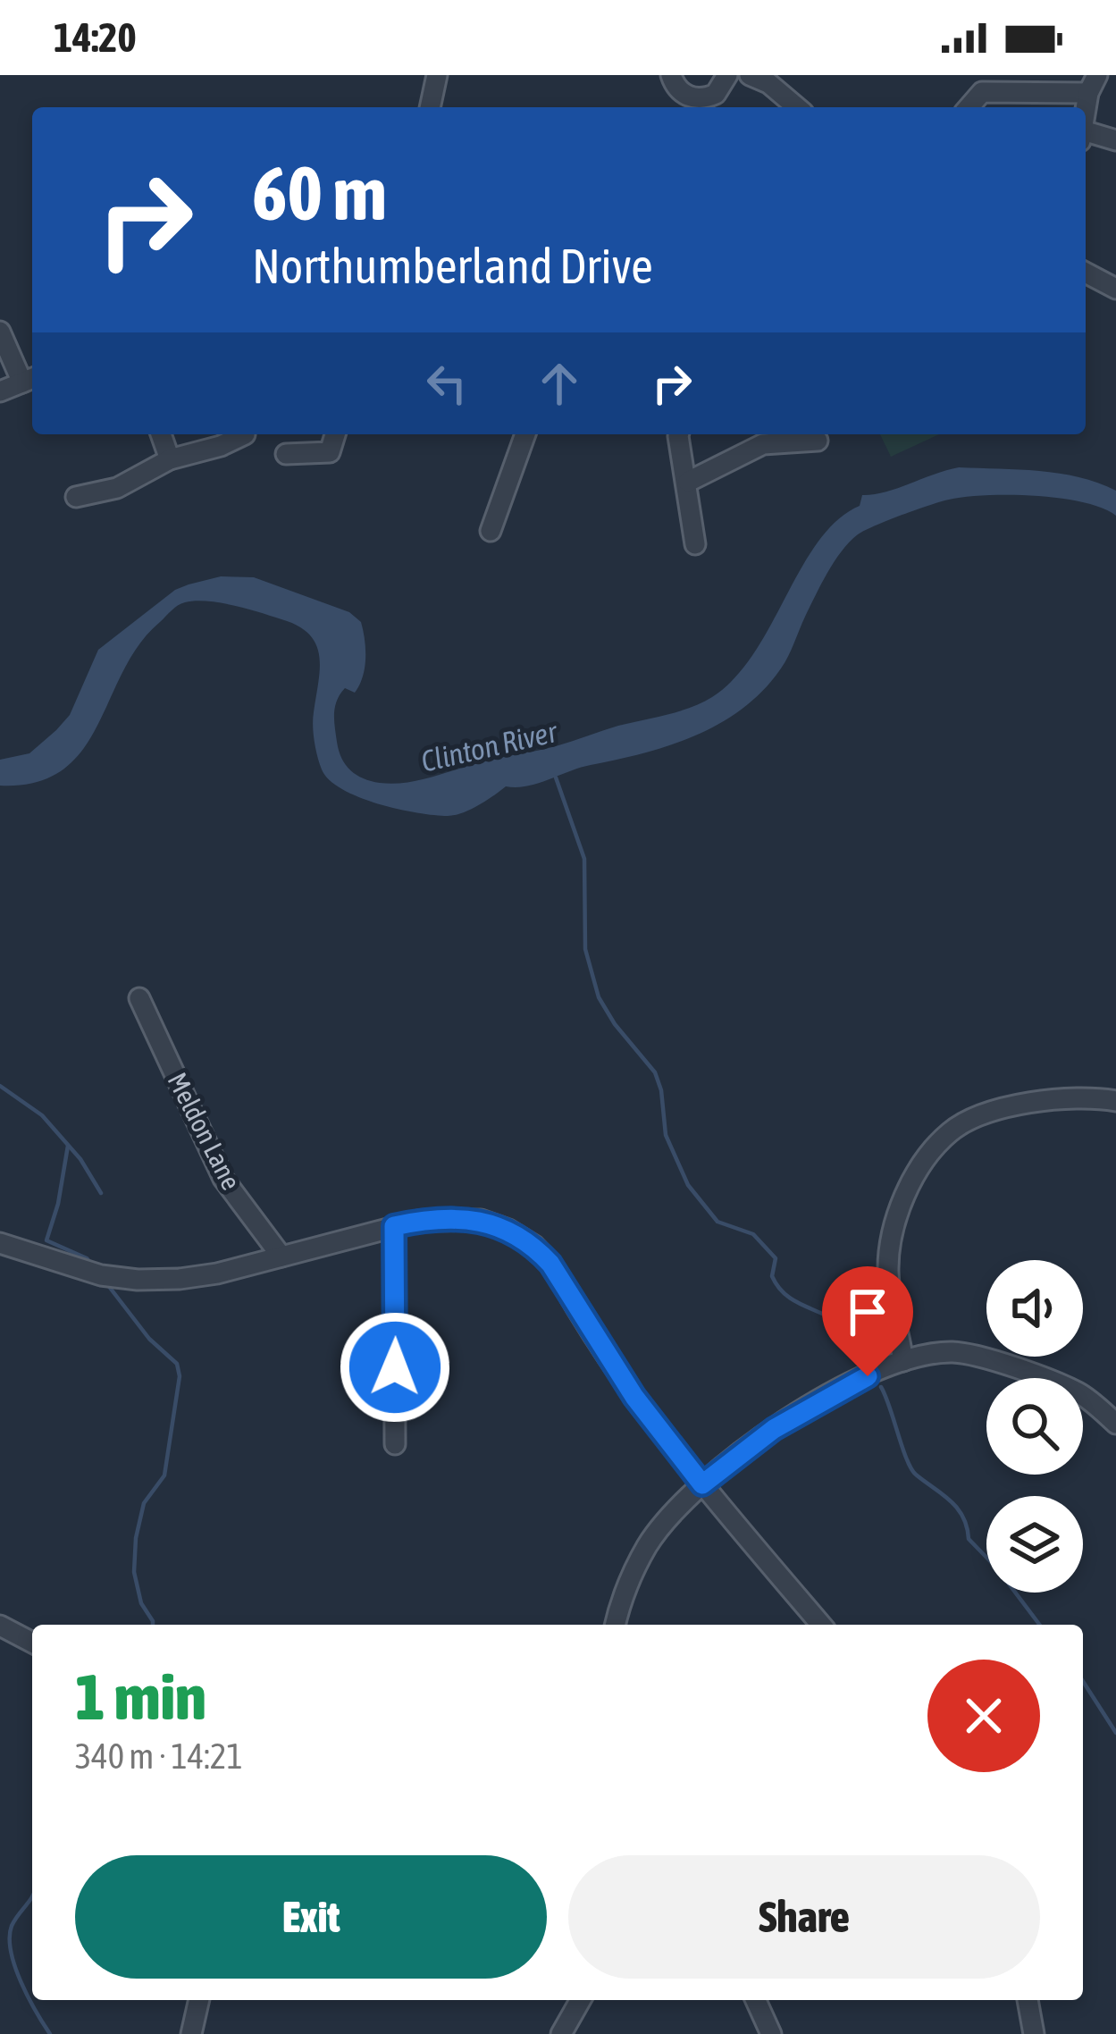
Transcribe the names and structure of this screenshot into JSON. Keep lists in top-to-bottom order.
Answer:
{
  "streets": {
    "street": ["Meldon Lane"]
  },
  "water": ["Clinton River"],
  "page": {
    "status": "14:20",
    "turn": ["60 m", "Northumberland Drive"],
    "heading": ["1 min", "340 m · 14:21"],
    "buttons": ["Exit", "Share"]
  }
}
